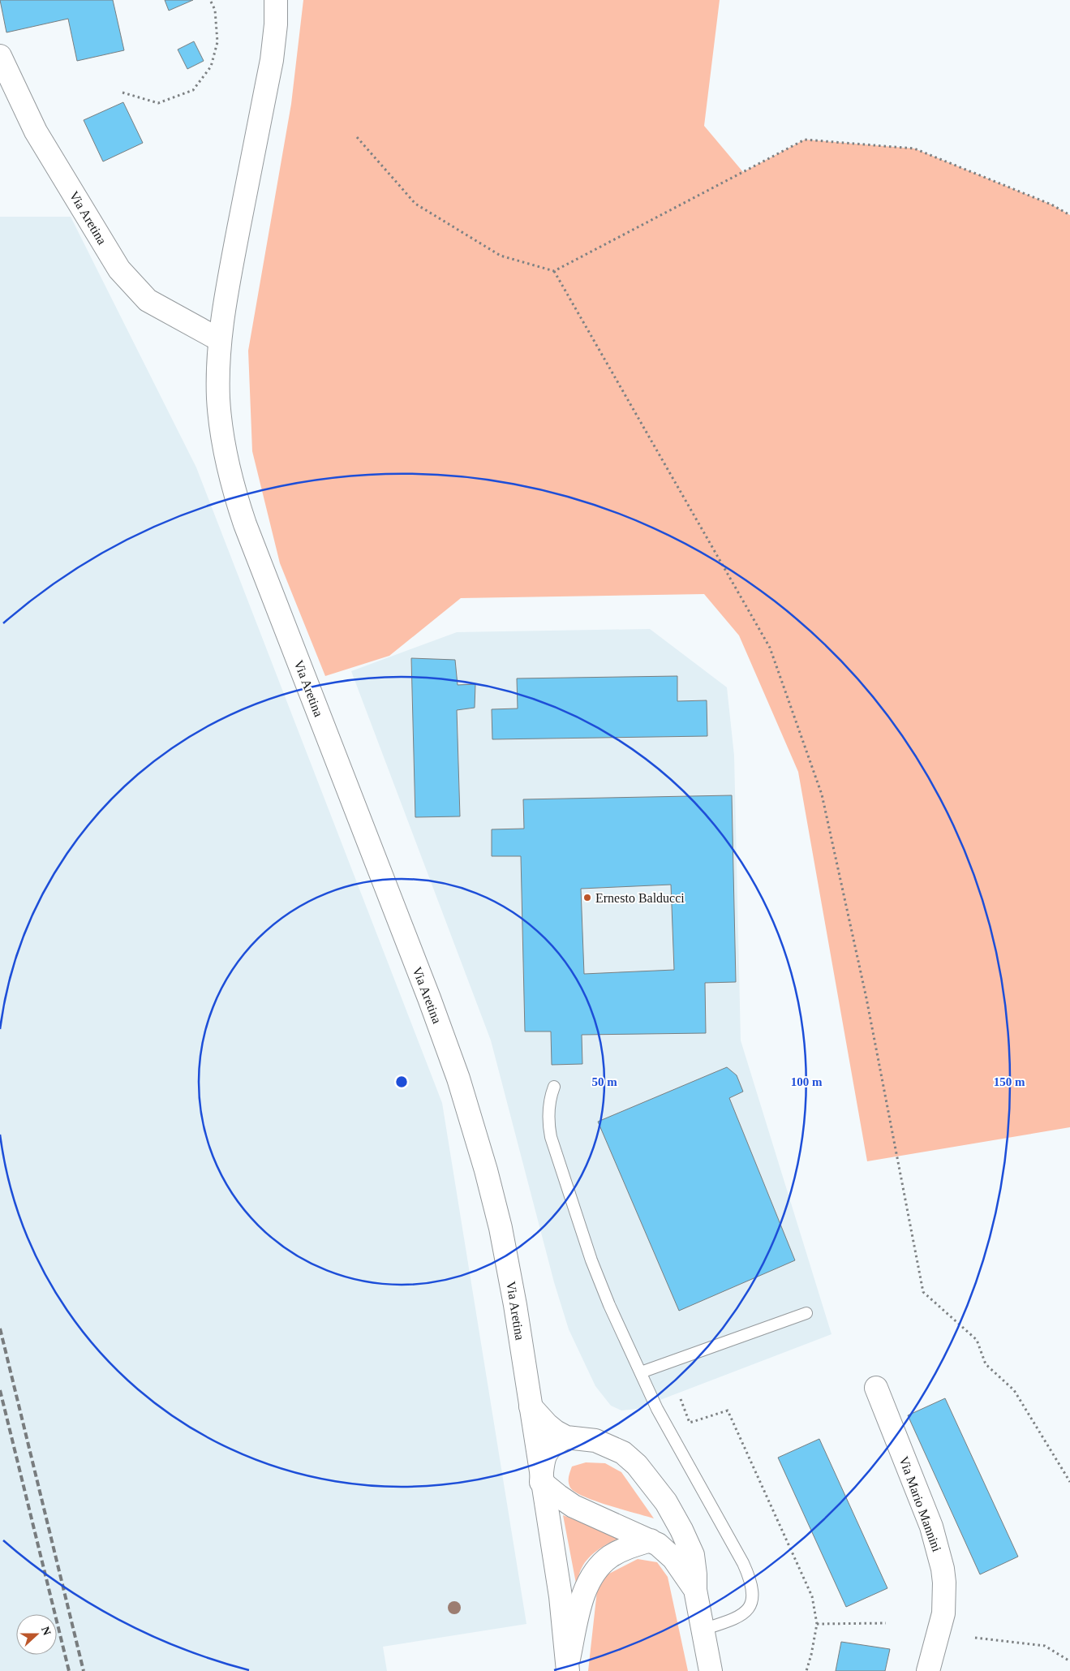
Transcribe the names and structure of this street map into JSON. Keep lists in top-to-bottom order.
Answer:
{
  "streets": {
    "street": ["Via Aretina", "Via Mario Mannini"]
  },
  "places": ["Ernesto Balducci"],
  "north": "right",
  "rings": ["50 m", "100 m", "150 m"]
}
